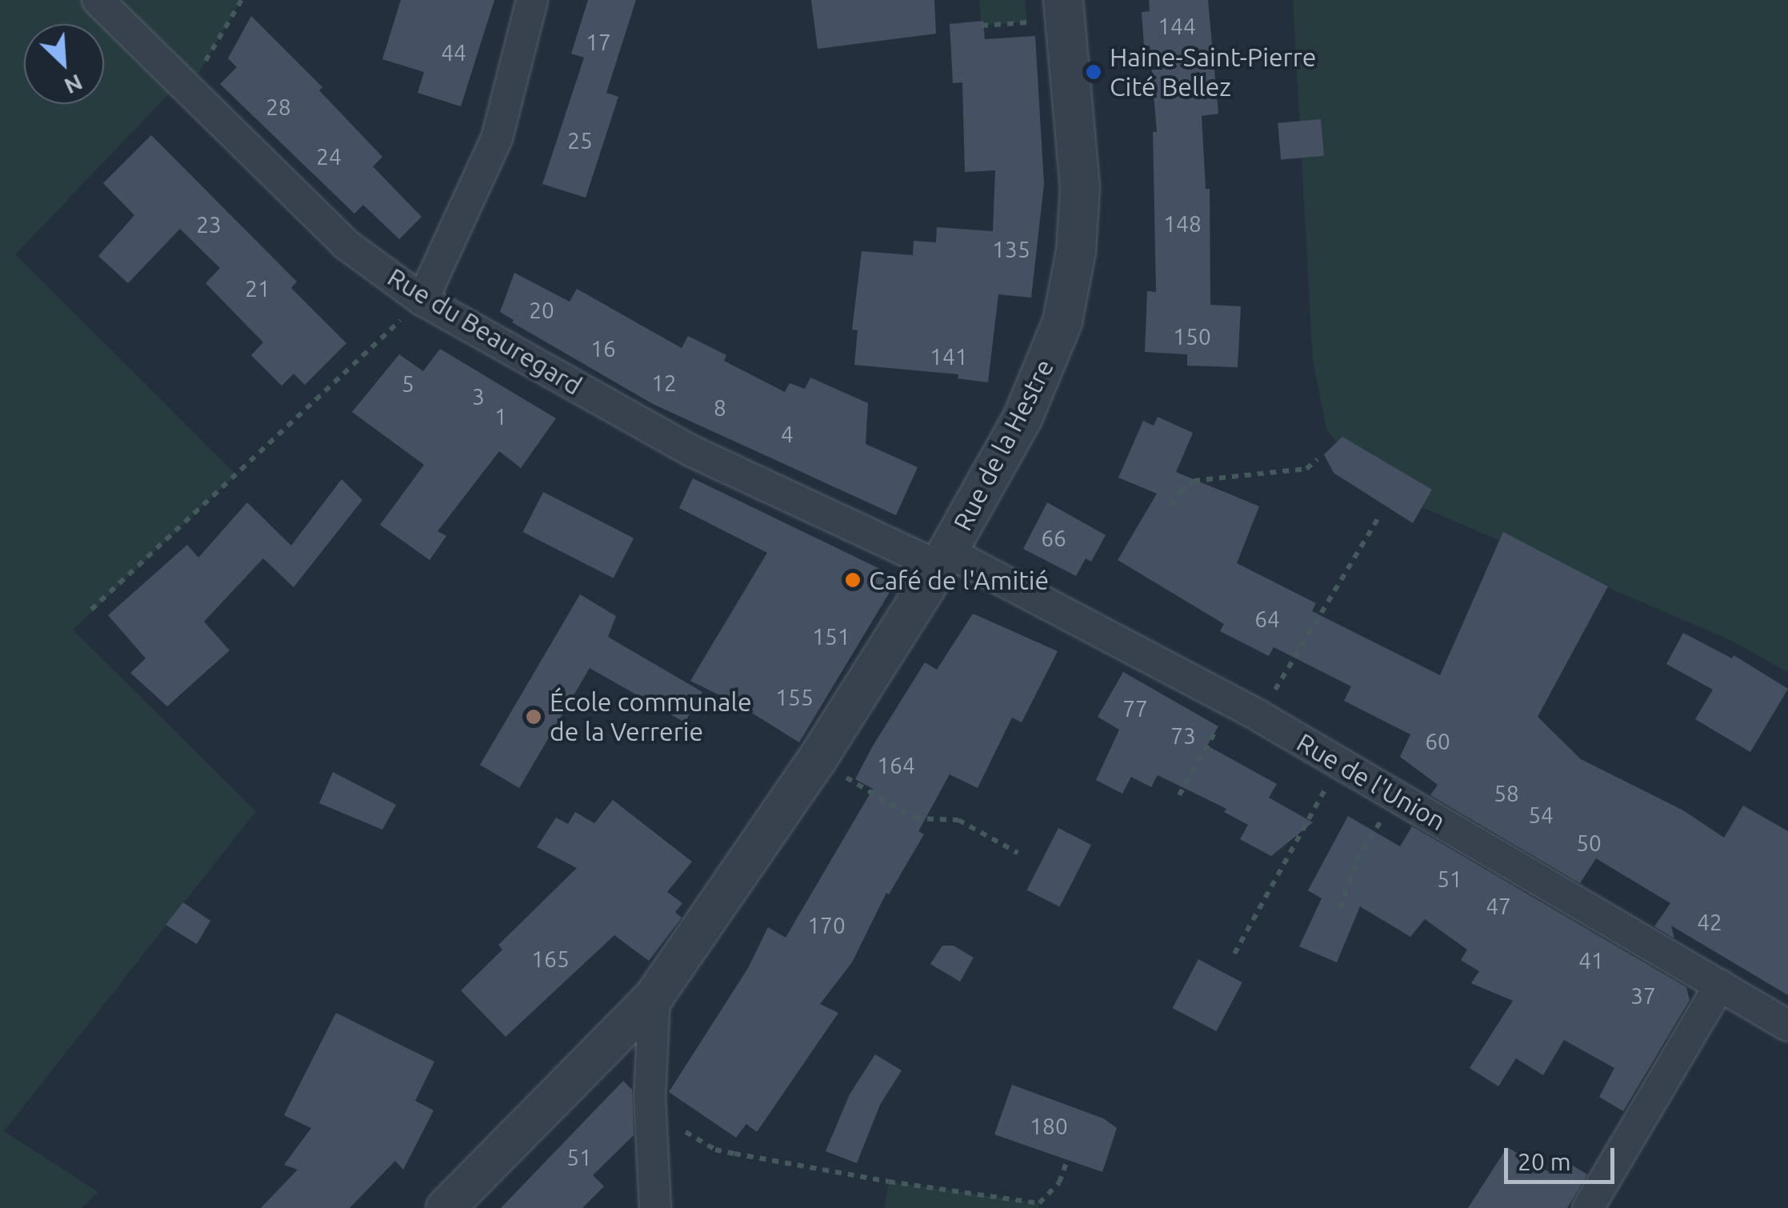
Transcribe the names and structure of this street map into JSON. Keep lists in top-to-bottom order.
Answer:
{
  "streets": {
    "street": ["Rue du Beauregard", "Rue de la Hestre", "Rue de l'Union"]
  },
  "crossings": [
    ["Rue du Beauregard", "Rue de la Hestre"],
    ["Rue du Beauregard", "Rue de l'Union"],
    ["Rue de la Hestre", "Rue de l'Union"]
  ],
  "places": ["Haine-Saint-Pierre Cité Bellez", "Café de l'Amitié", "École communale de la Verrerie"],
  "house_numbers": [
    "144",
    "17",
    "44",
    "28",
    "25",
    "24",
    "148",
    "23",
    "135",
    "21",
    "20",
    "150",
    "16",
    "141",
    "12",
    "5",
    "3",
    "8",
    "1",
    "4",
    "66",
    "64",
    "151",
    "155",
    "77",
    "73",
    "60",
    "164",
    "58",
    "54",
    "50",
    "51",
    "47",
    "42",
    "170",
    "165",
    "41",
    "37",
    "180",
    "51"
  ],
  "scale_bar": "20 m",
  "north": "bottom right"
}
